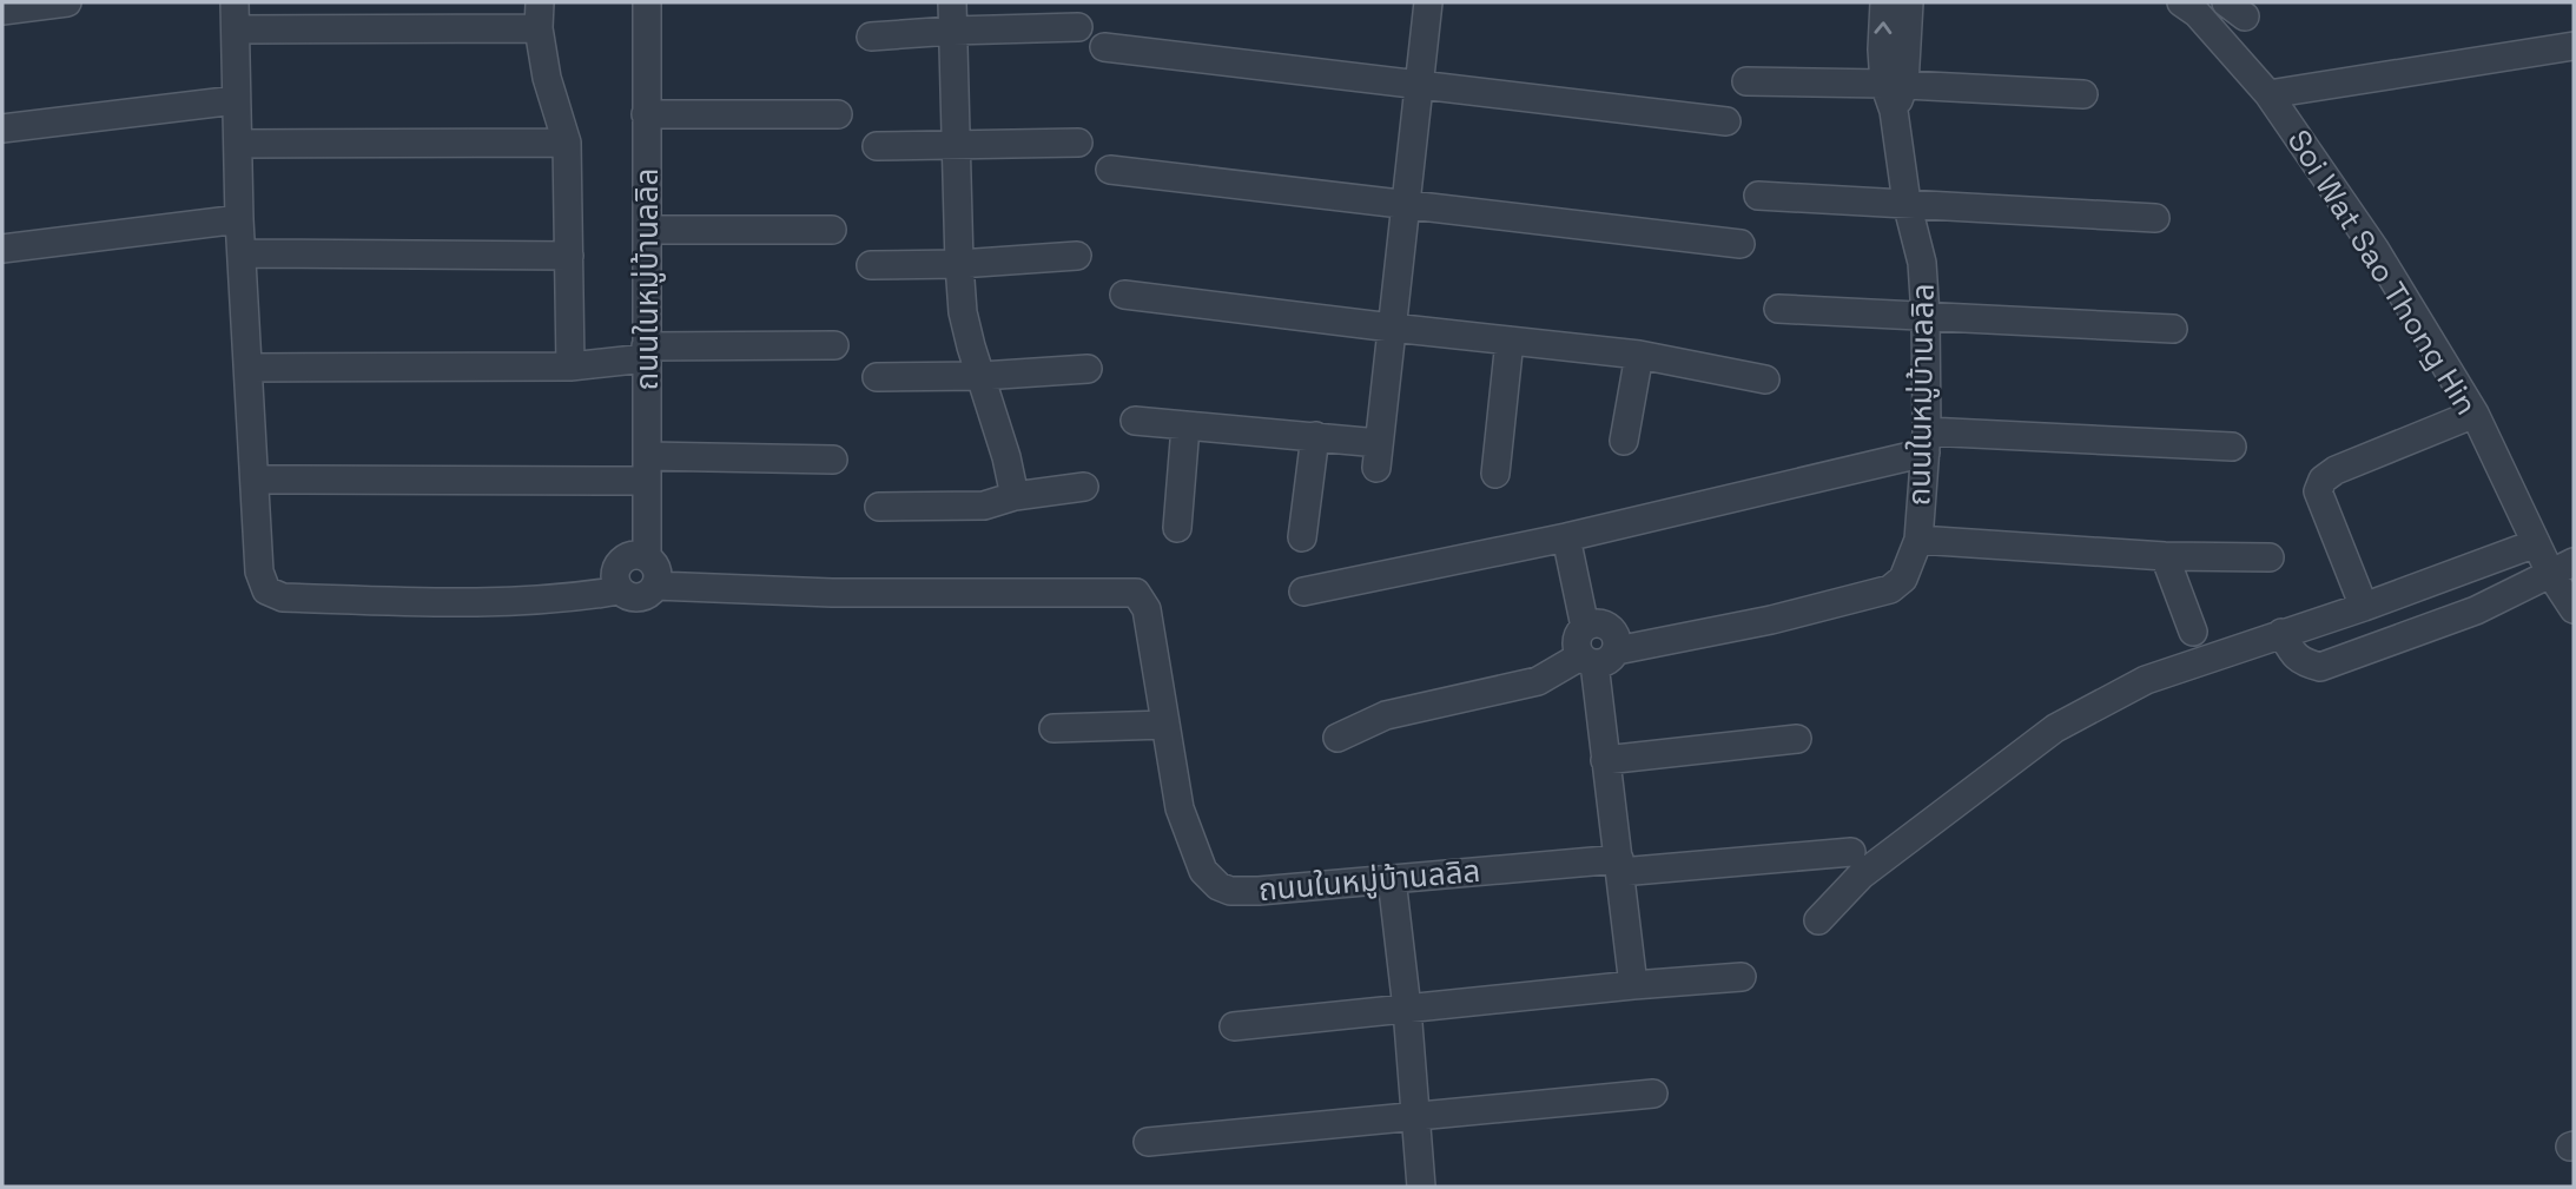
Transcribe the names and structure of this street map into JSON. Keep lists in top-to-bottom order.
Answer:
{
  "streets": {
    "street": ["Soi Wat Sao Thong Hin", "ถนนในหมู่บ้านลลิล"]
  }
}
